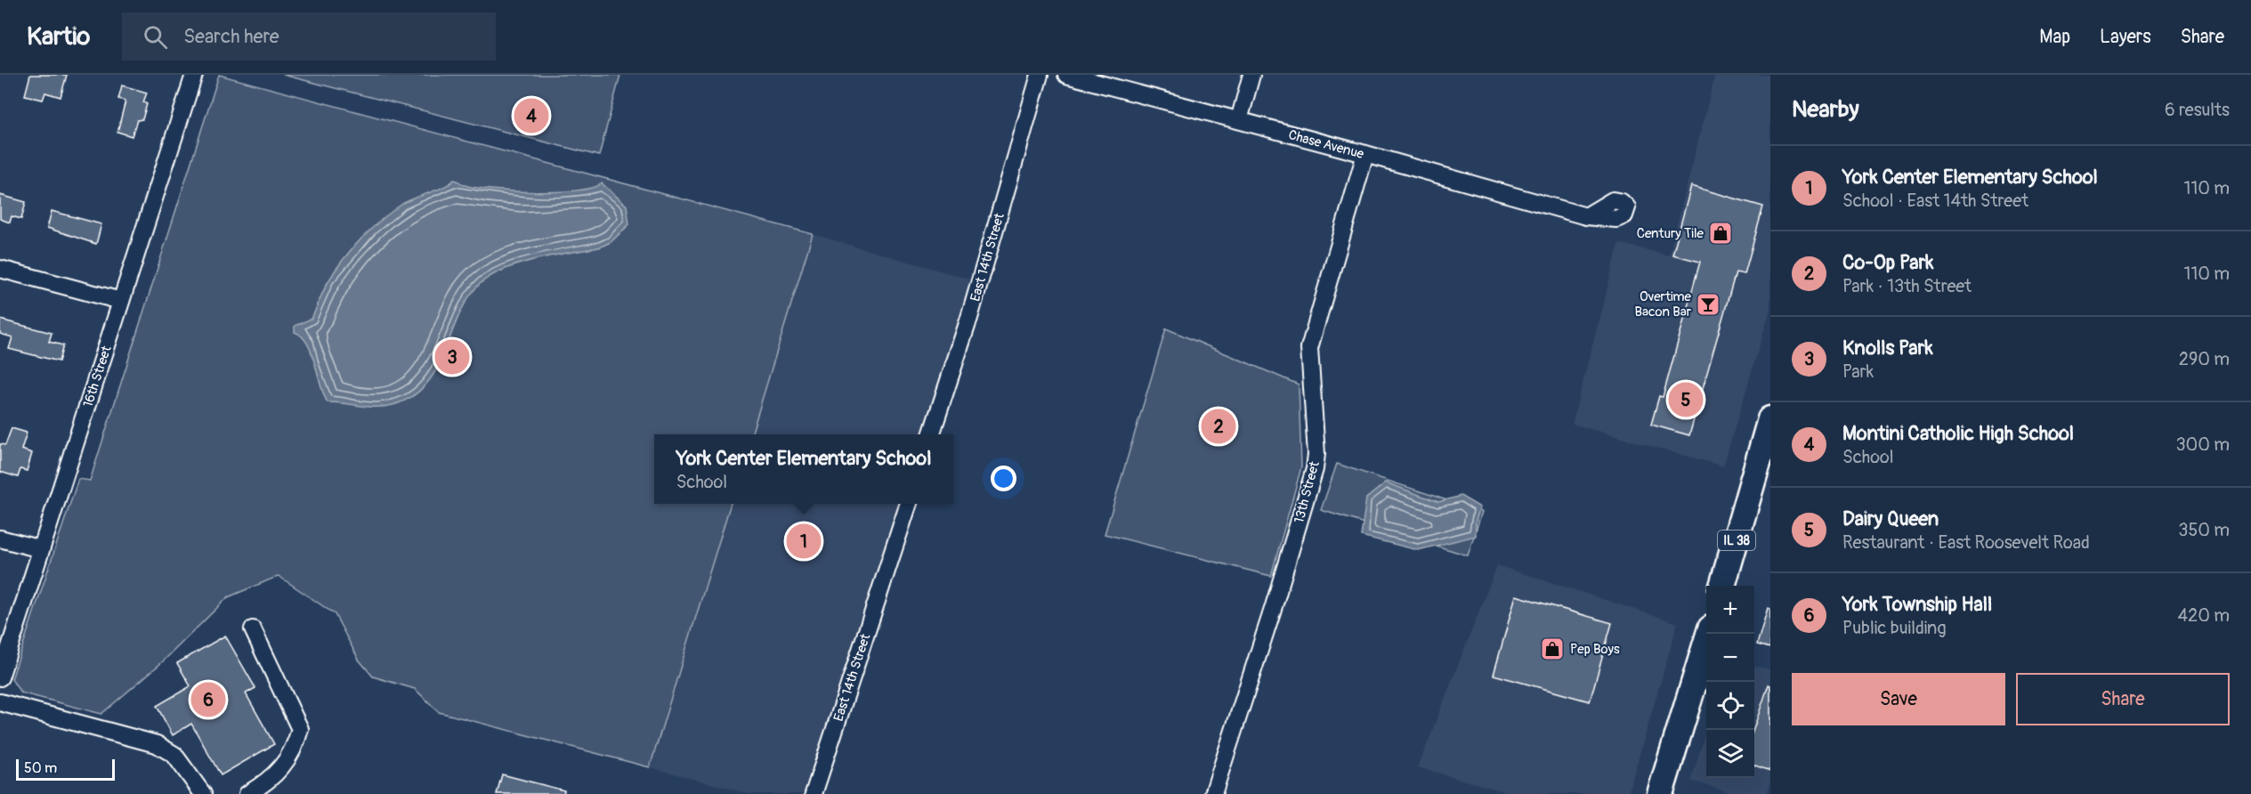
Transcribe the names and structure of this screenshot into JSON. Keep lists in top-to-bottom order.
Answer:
{
  "streets": {
    "main road": ["IL 38"],
    "street": [
      "Chase Avenue",
      "East 14th Street",
      "16th Street",
      "13th Street"
    ]
  },
  "crossings": [
    ["Chase Avenue", "13th Street"]
  ],
  "places": {
    "shop": ["Century Tile", "Pep Boys"],
    "bar": ["Overtime Bacon Bar"]
  },
  "scale_bar": "50 m",
  "page": {
    "header": "Kartio",
    "search": "Search here",
    "nav": ["Map", "Layers", "Share"],
    "heading": ["Nearby", "6 results"],
    "pins": [
      "4",
      "3",
      "5",
      "2",
      "1",
      "6"
    ],
    "list": [
      {
        "mark": "1",
        "name": "York Center Elementary School",
        "note": "School · East 14th Street",
        "value": "110 m"
      },
      {
        "mark": "2",
        "name": "Co-Op Park",
        "note": "Park · 13th Street",
        "value": "110 m"
      },
      {
        "mark": "3",
        "name": "Knolls Park",
        "note": "Park",
        "value": "290 m"
      },
      {
        "mark": "4",
        "name": "Montini Catholic High School",
        "note": "School",
        "value": "300 m"
      },
      {
        "mark": "5",
        "name": "Dairy Queen",
        "note": "Restaurant · East Roosevelt Road",
        "value": "350 m"
      },
      {
        "mark": "6",
        "name": "York Township Hall",
        "note": "Public building",
        "value": "420 m"
      }
    ],
    "popup": ["York Center Elementary School", "School"],
    "map_buttons": ["+", "−"],
    "buttons": ["Save", "Share"],
    "scale": "50 m"
  }
}
